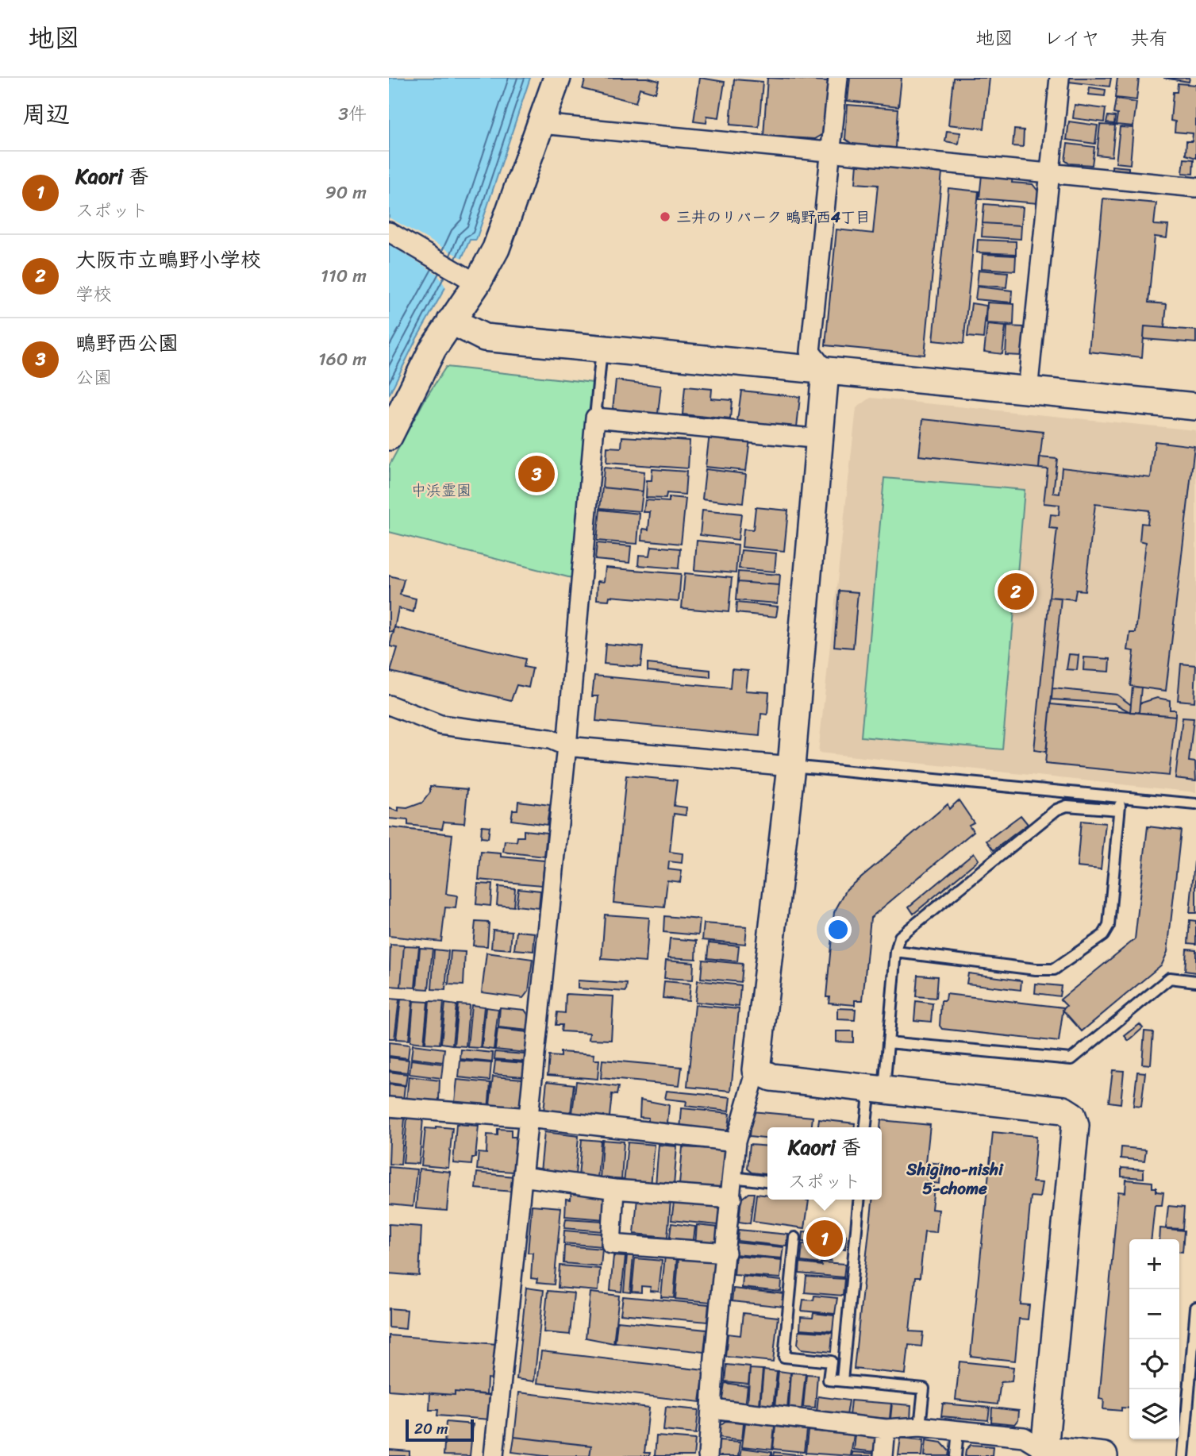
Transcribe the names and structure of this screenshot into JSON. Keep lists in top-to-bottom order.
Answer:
{
  "districts": ["Shigino-nishi 5-chome"],
  "parks": ["中浜霊園"],
  "places": ["三井のリパーク 鴫野西4丁目"],
  "scale_bar": "20 m",
  "page": {
    "header": "地図",
    "nav": ["地図", "レイヤ", "共有"],
    "heading": ["周辺", "3件"],
    "list": [
      {
        "mark": "1",
        "name": "Kaori 香",
        "note": "スポット",
        "value": "90 m"
      },
      {
        "mark": "2",
        "name": "大阪市立鴫野小学校",
        "note": "学校",
        "value": "110 m"
      },
      {
        "mark": "3",
        "name": "鴫野西公園",
        "note": "公園",
        "value": "160 m"
      }
    ],
    "pins": ["3", "2", "1"],
    "popup": ["Kaori 香", "スポット"],
    "map_buttons": ["+", "−"],
    "scale": "20 m"
  }
}
